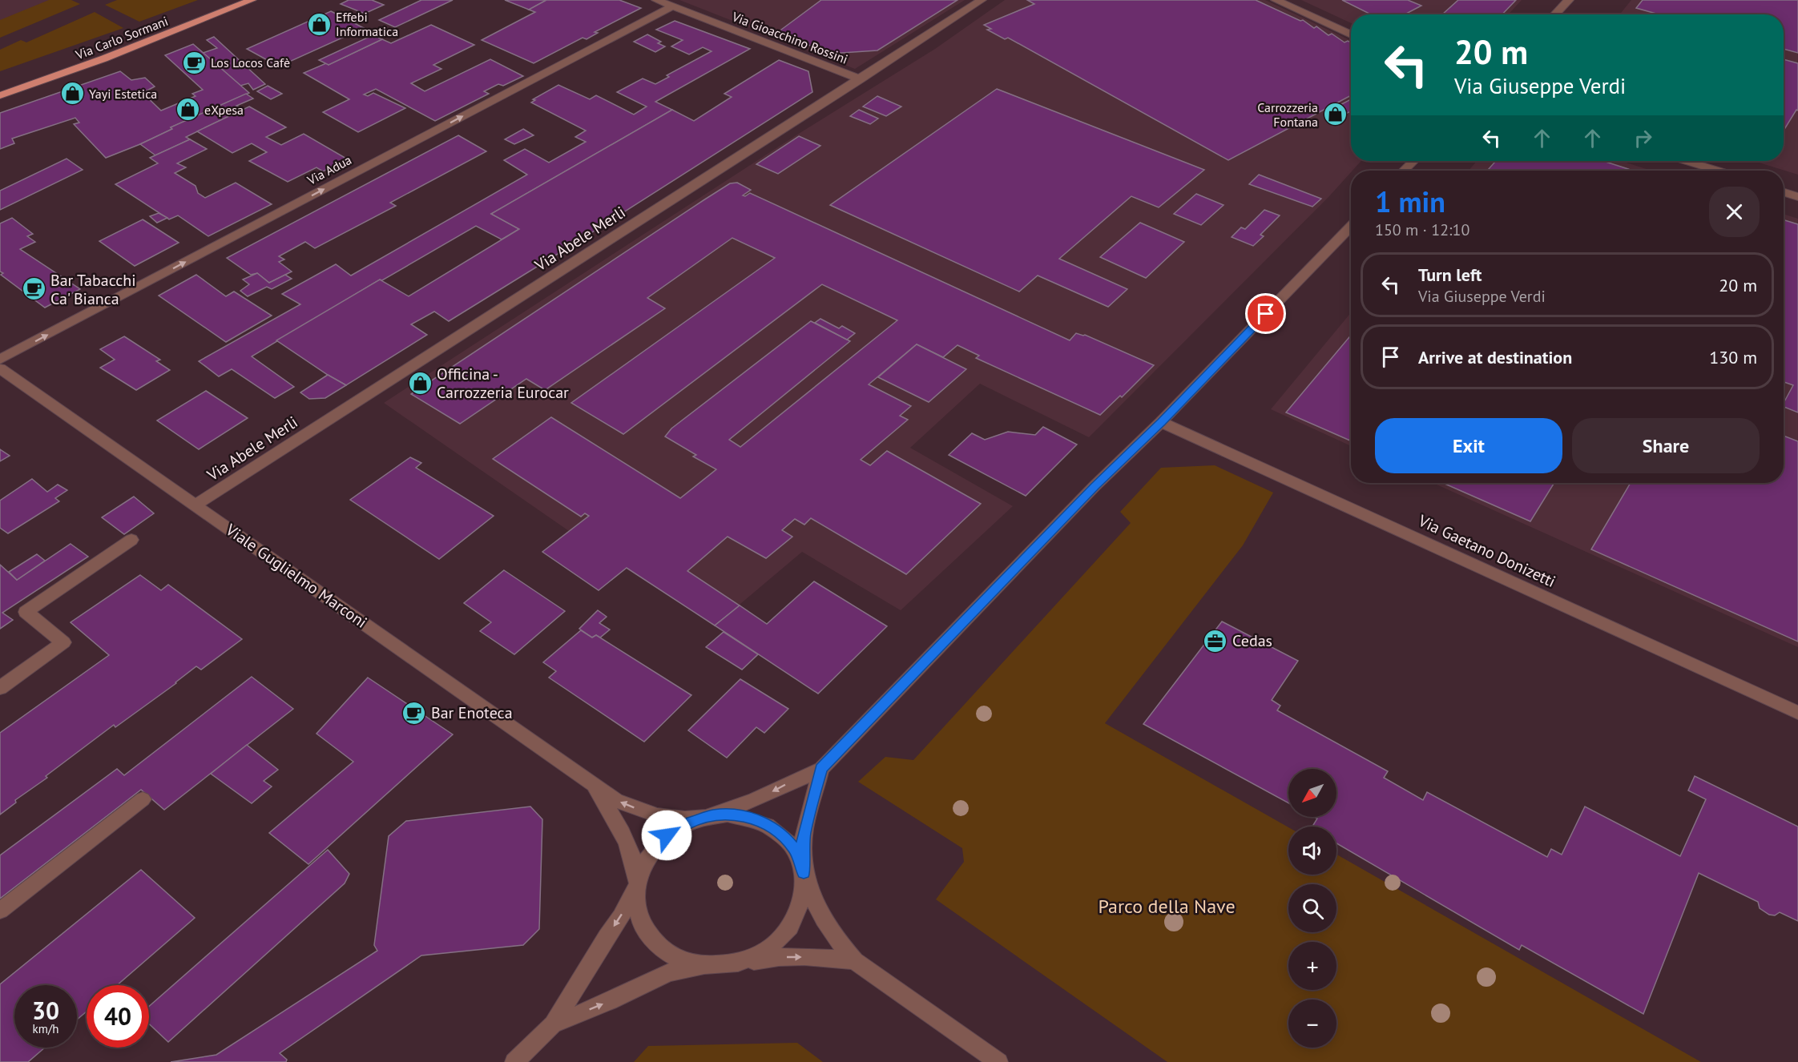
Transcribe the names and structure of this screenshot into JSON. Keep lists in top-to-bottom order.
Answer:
{
  "streets": {
    "main road": ["Via Carlo Sormani"],
    "street": [
      "Via Gioacchino Rossini",
      "Via Adua",
      "Via Abele Merli",
      "Via Gaetano Donizetti",
      "Viale Guglielmo Marconi"
    ]
  },
  "crossings": [
    ["Via Gioacchino Rossini", "Via Adua"],
    ["Via Gioacchino Rossini", "Via Abele Merli"],
    ["Via Abele Merli", "Viale Guglielmo Marconi"]
  ],
  "one_way": ["Via Adua"],
  "parks": ["Parco della Nave"],
  "places": {
    "shop": [
      "Effebi Informatica",
      "Yayi Estetica",
      "eXpesa",
      "Carrozzeria Fontana",
      "Officina - Carrozzeria Eurocar"
    ],
    "cafe": ["Los Locos Cafè", "Bar Tabacchi Ca' Bianca", "Bar Enoteca"],
    "office": ["Cedas"]
  },
  "north": "bottom left",
  "page": {
    "turn": ["20 m", "Via Giuseppe Verdi"],
    "heading": ["1 min", "150 m · 12:10"],
    "list": [
      {
        "name": "Turn left",
        "note": "Via Giuseppe Verdi",
        "value": "20 m"
      },
      {
        "name": "Arrive at destination",
        "value": "130 m"
      }
    ],
    "buttons": ["Exit", "Share"],
    "map_buttons": ["+", "−"],
    "speed": "30 km/h",
    "limit": "40"
  }
}
